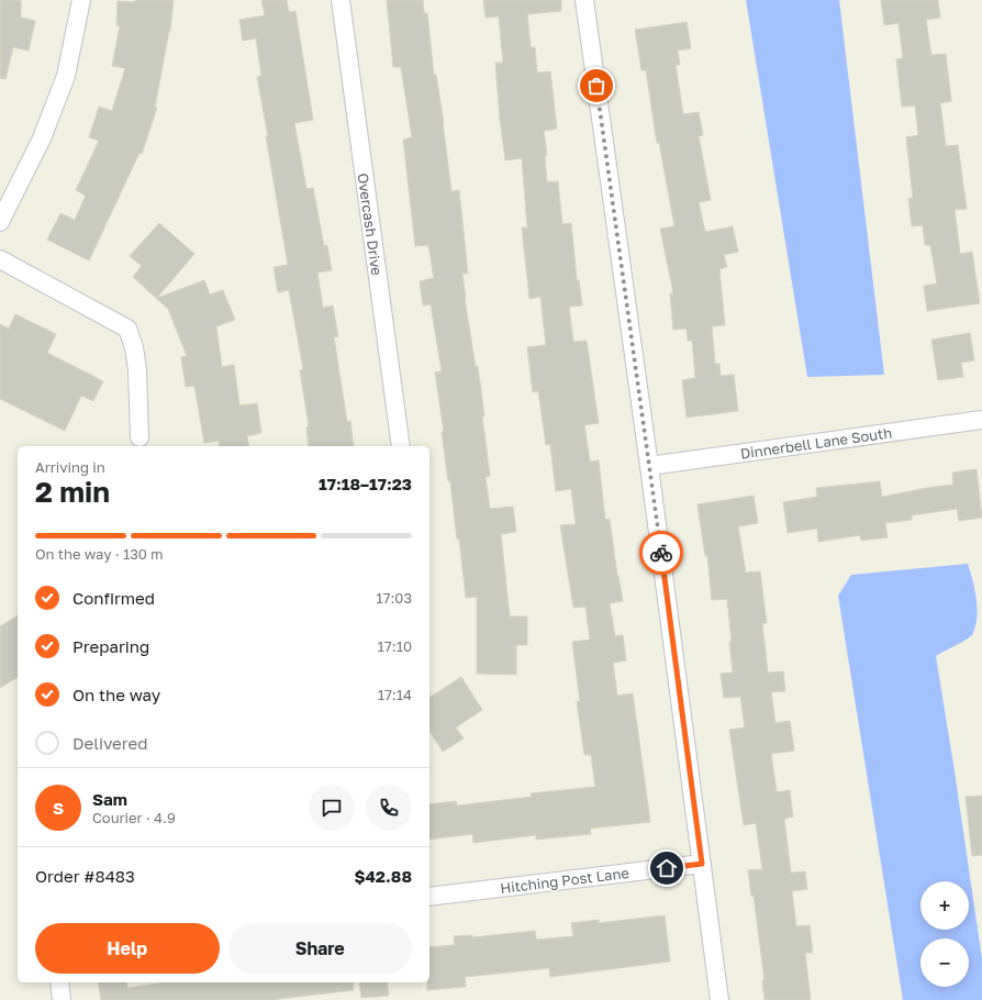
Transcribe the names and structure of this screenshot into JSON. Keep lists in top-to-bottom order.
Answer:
{
  "streets": {
    "street": ["Overcash Drive", "Dinnerbell Lane South", "Hitching Post Lane"]
  },
  "page": {
    "heading": ["2 min", "Arriving in", "17:18–17:23"],
    "panel": [
      "Sam",
      "Courier · 4.9",
      "Order #8483",
      "$42.88"
    ],
    "bar": "On the way · 130 m",
    "list": [
      ["Confirmed", "17:03"],
      ["Preparing", "17:10"],
      ["On the way", "17:14"],
      "Delivered"
    ],
    "round": "S",
    "map_buttons": ["+", "−"],
    "buttons": ["Help", "Share"]
  }
}
